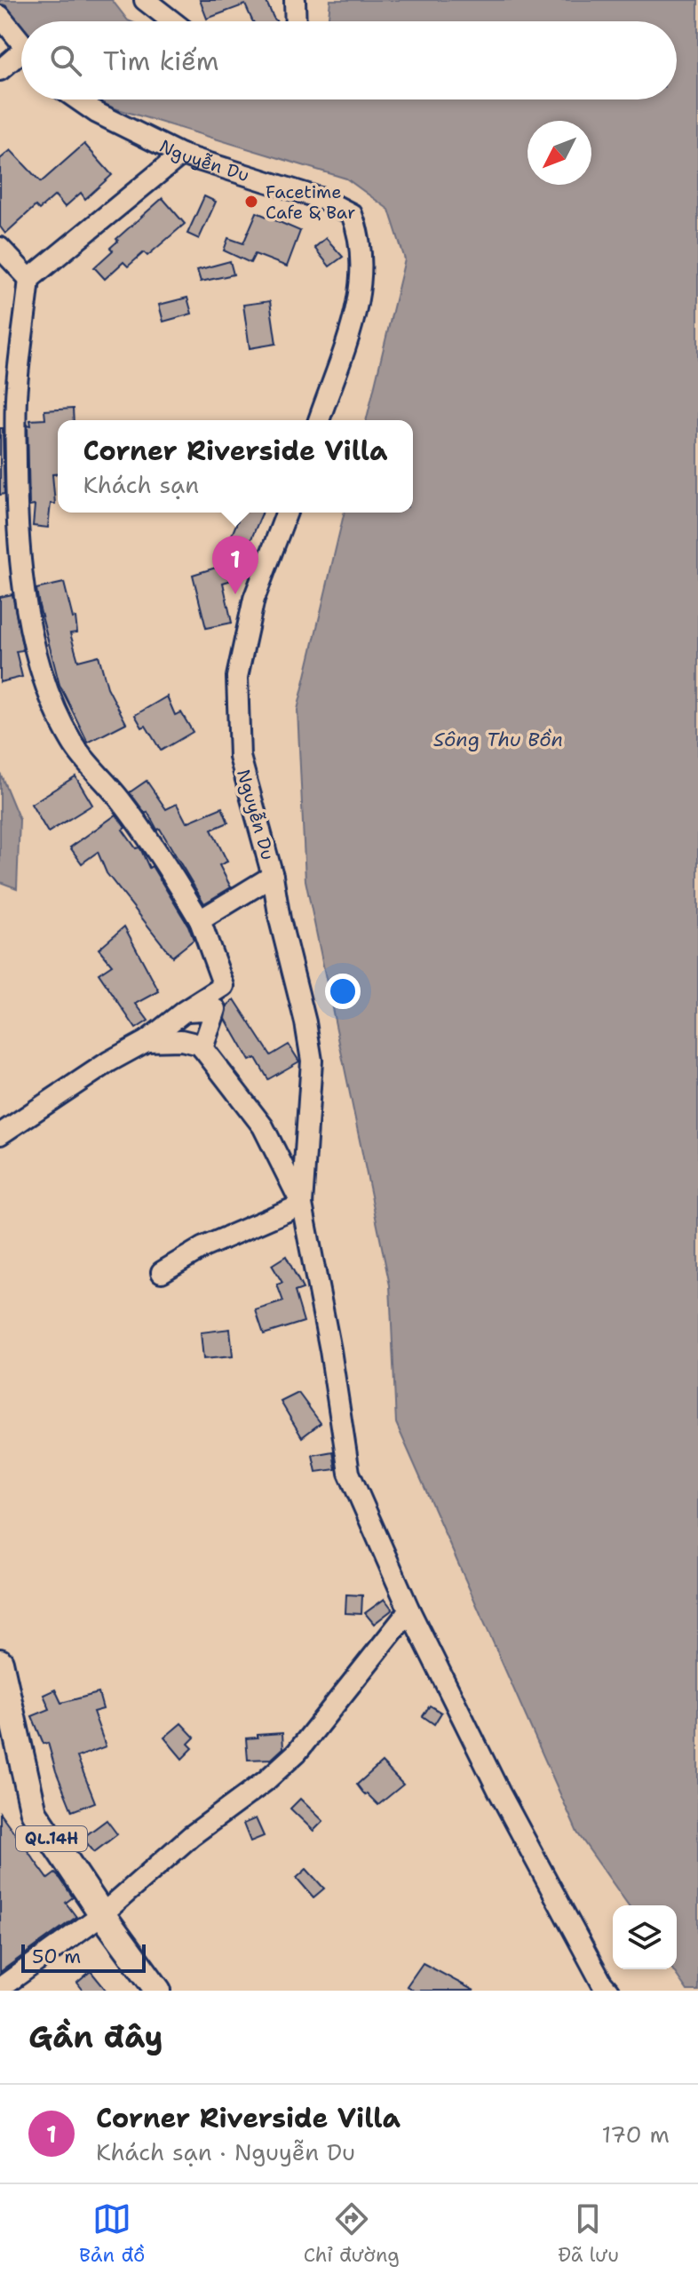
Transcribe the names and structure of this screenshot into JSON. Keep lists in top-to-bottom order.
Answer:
{
  "streets": {
    "main road": ["QL.14H"],
    "street": ["Nguyễn Du"]
  },
  "water": ["Sông Thu Bồn"],
  "places": ["Facetime Cafe & Bar"],
  "scale_bar": "50 m",
  "north": "bottom left",
  "page": {
    "search": "Tìm kiếm",
    "popup": ["Corner Riverside Villa", "Khách sạn"],
    "pins": "1",
    "scale": "50 m",
    "heading": "Gần đây",
    "list": [
      {
        "mark": "1",
        "name": "Corner Riverside Villa",
        "note": "Khách sạn · Nguyễn Du",
        "value": "170 m"
      }
    ],
    "nav": ["Bản đồ", "Chỉ đường", "Đã lưu"]
  }
}
